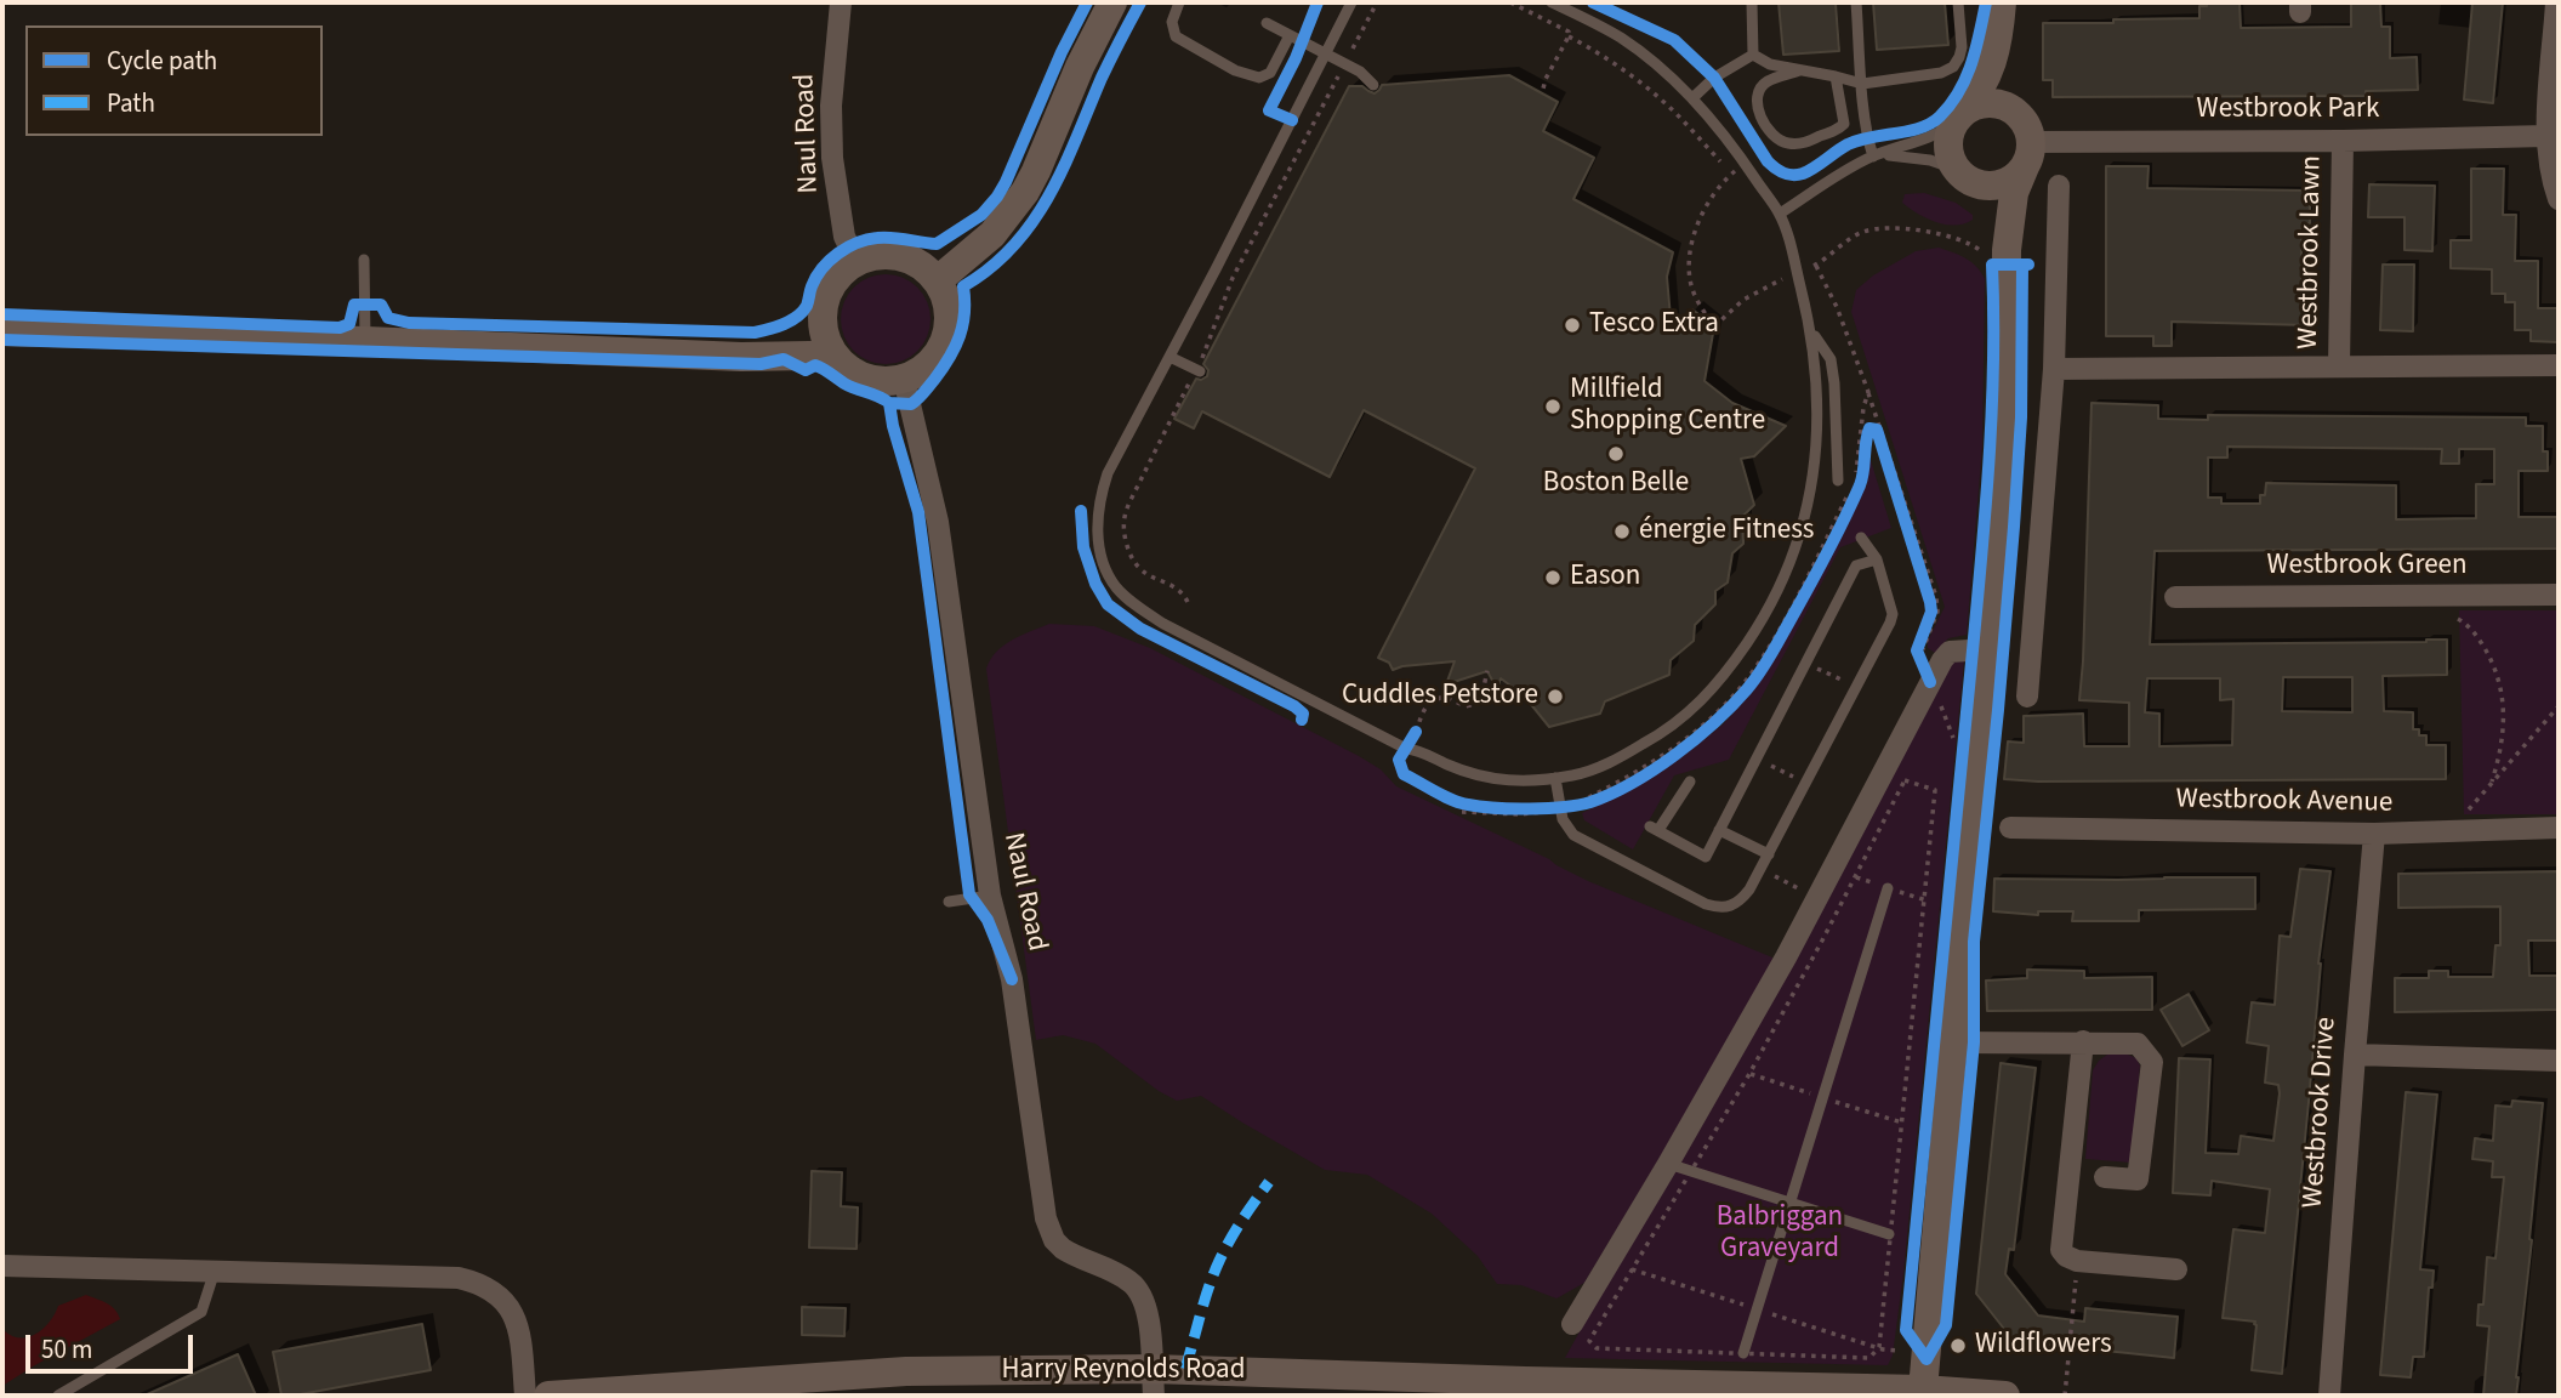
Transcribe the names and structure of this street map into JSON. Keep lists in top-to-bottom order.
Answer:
{
  "streets": {
    "street": [
      "Westbrook Park",
      "Naul Road",
      "Westbrook Lawn",
      "Westbrook Green",
      "Westbrook Avenue",
      "Westbrook Drive",
      "Harry Reynolds Road"
    ]
  },
  "crossings": [
    ["Westbrook Park", "Westbrook Lawn"],
    ["Naul Road", "Harry Reynolds Road"],
    ["Westbrook Avenue", "Westbrook Drive"]
  ],
  "parks": ["Balbriggan Graveyard"],
  "places": [
    "Tesco Extra",
    "Millfield Shopping Centre",
    "Boston Belle",
    "énergie Fitness",
    "Eason",
    "Cuddles Petstore",
    "Wildflowers"
  ],
  "legend": ["Cycle path", "Path"],
  "scale_bar": "50 m"
}
